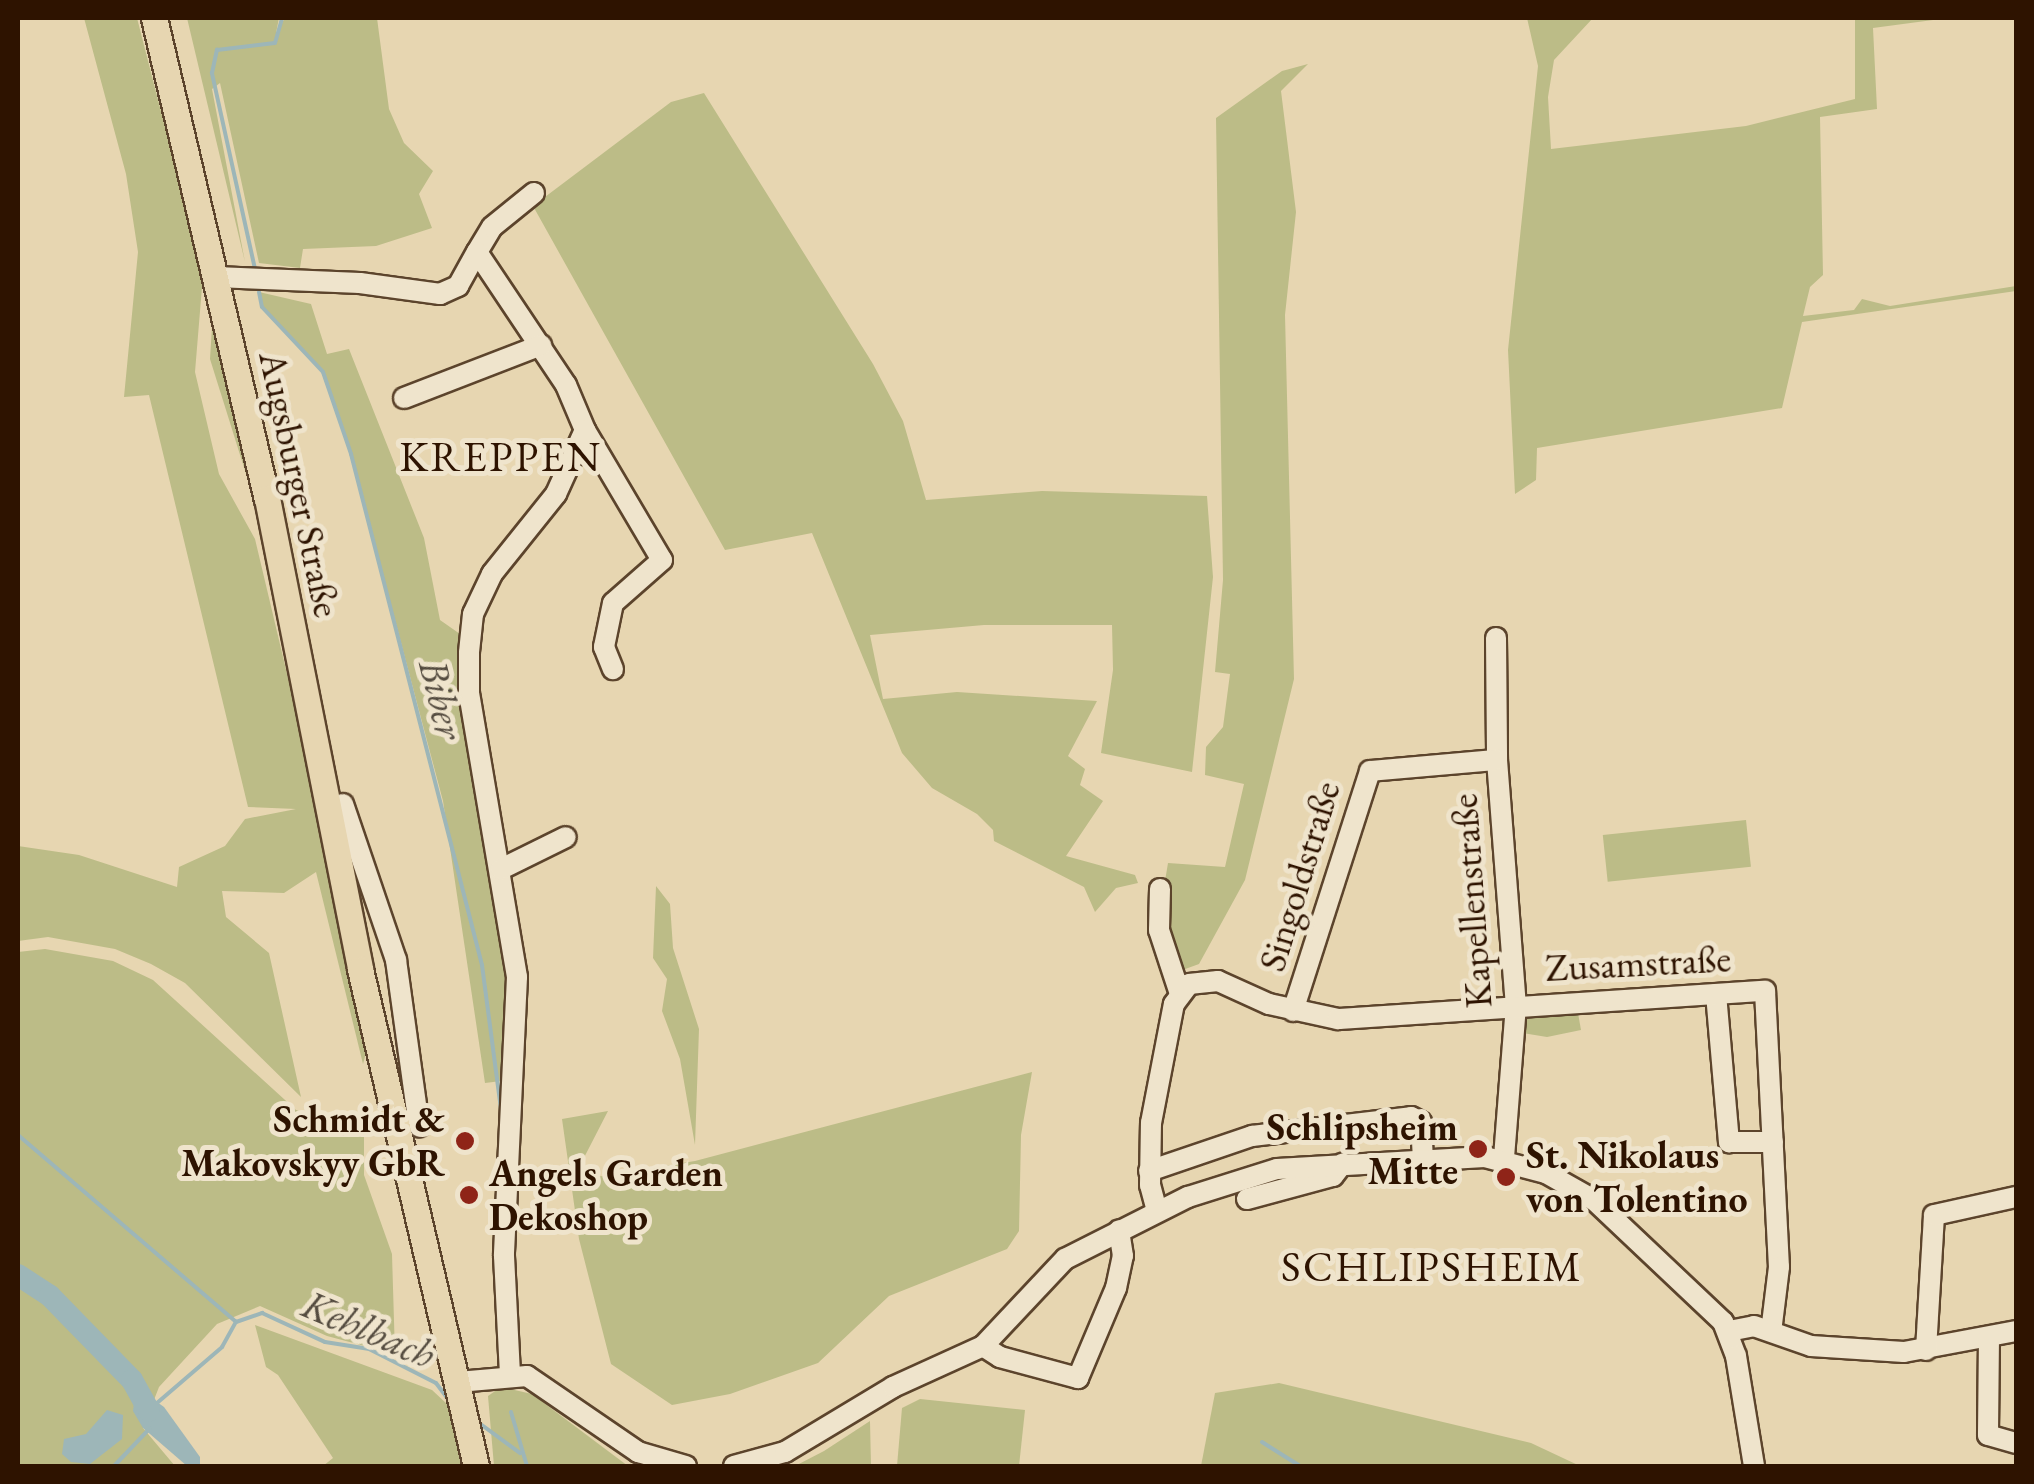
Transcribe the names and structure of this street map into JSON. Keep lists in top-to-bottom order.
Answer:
{
  "streets": {
    "main road": ["Augsburger Straße"],
    "street": ["Singoldstraße", "Kapellenstraße", "Zusamstraße"]
  },
  "crossings": [
    ["Singoldstraße", "Kapellenstraße"],
    ["Singoldstraße", "Zusamstraße"],
    ["Kapellenstraße", "Zusamstraße"]
  ],
  "districts": ["KREPPEN", "SCHLIPSHEIM"],
  "water": ["Biber", "Kehlbach"],
  "places": [
    "Schmidt & Makovskyy GbR",
    "Schlipsheim Mitte",
    "St. Nikolaus von Tolentino",
    "Angels Garden Dekoshop"
  ]
}
